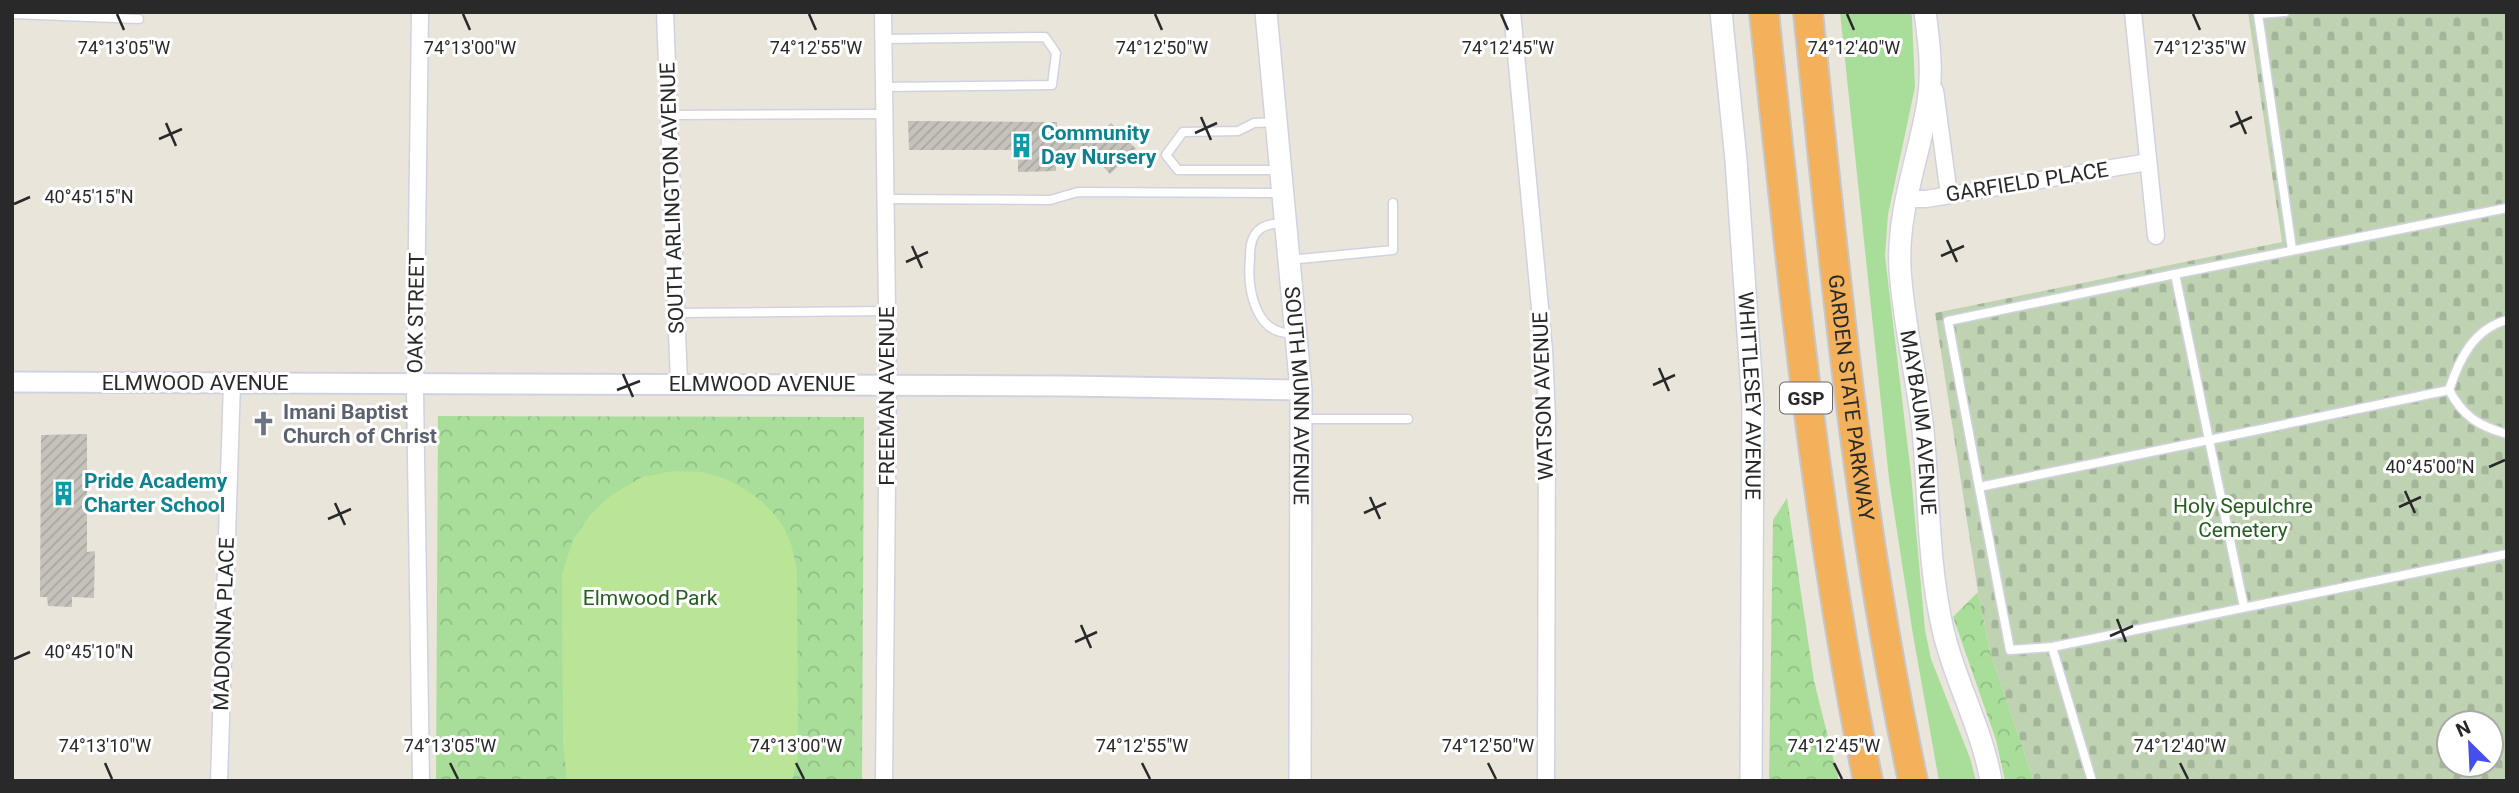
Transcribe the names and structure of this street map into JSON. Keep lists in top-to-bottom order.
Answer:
{
  "streets": {
    "highway": ["GSP", "GARDEN STATE PARKWAY"],
    "main road": ["SOUTH MUNN AVENUE", "WHITTLESEY AVENUE", "MAYBAUM AVENUE"],
    "street": [
      "GARFIELD PLACE",
      "SOUTH ARLINGTON AVENUE",
      "OAK STREET",
      "ELMWOOD AVENUE",
      "FREEMAN AVENUE",
      "WATSON AVENUE",
      "MADONNA PLACE"
    ]
  },
  "crossings": [
    ["GARFIELD PLACE", "MAYBAUM AVENUE"],
    ["SOUTH ARLINGTON AVENUE", "ELMWOOD AVENUE"],
    ["OAK STREET", "ELMWOOD AVENUE"],
    ["ELMWOOD AVENUE", "FREEMAN AVENUE"],
    ["ELMWOOD AVENUE", "SOUTH MUNN AVENUE"],
    ["ELMWOOD AVENUE", "MADONNA PLACE"]
  ],
  "parks": ["Holy Sepulchre Cemetery", "Elmwood Park"],
  "places": {
    "building": ["Community Day Nursery", "Pride Academy Charter School"],
    "church": ["Imani Baptist Church of Christ"]
  },
  "north": "top left",
  "coordinates": [
    "74°12'55\"W",
    "74°12'50\"W",
    "74°12'45\"W",
    "74°12'40\"W",
    "74°13'05\"W",
    "74°13'00\"W",
    "74°12'35\"W",
    "40°45'15\"N",
    "40°45'00\"N",
    "40°45'10\"N",
    "74°13'10\"W"
  ]
}
